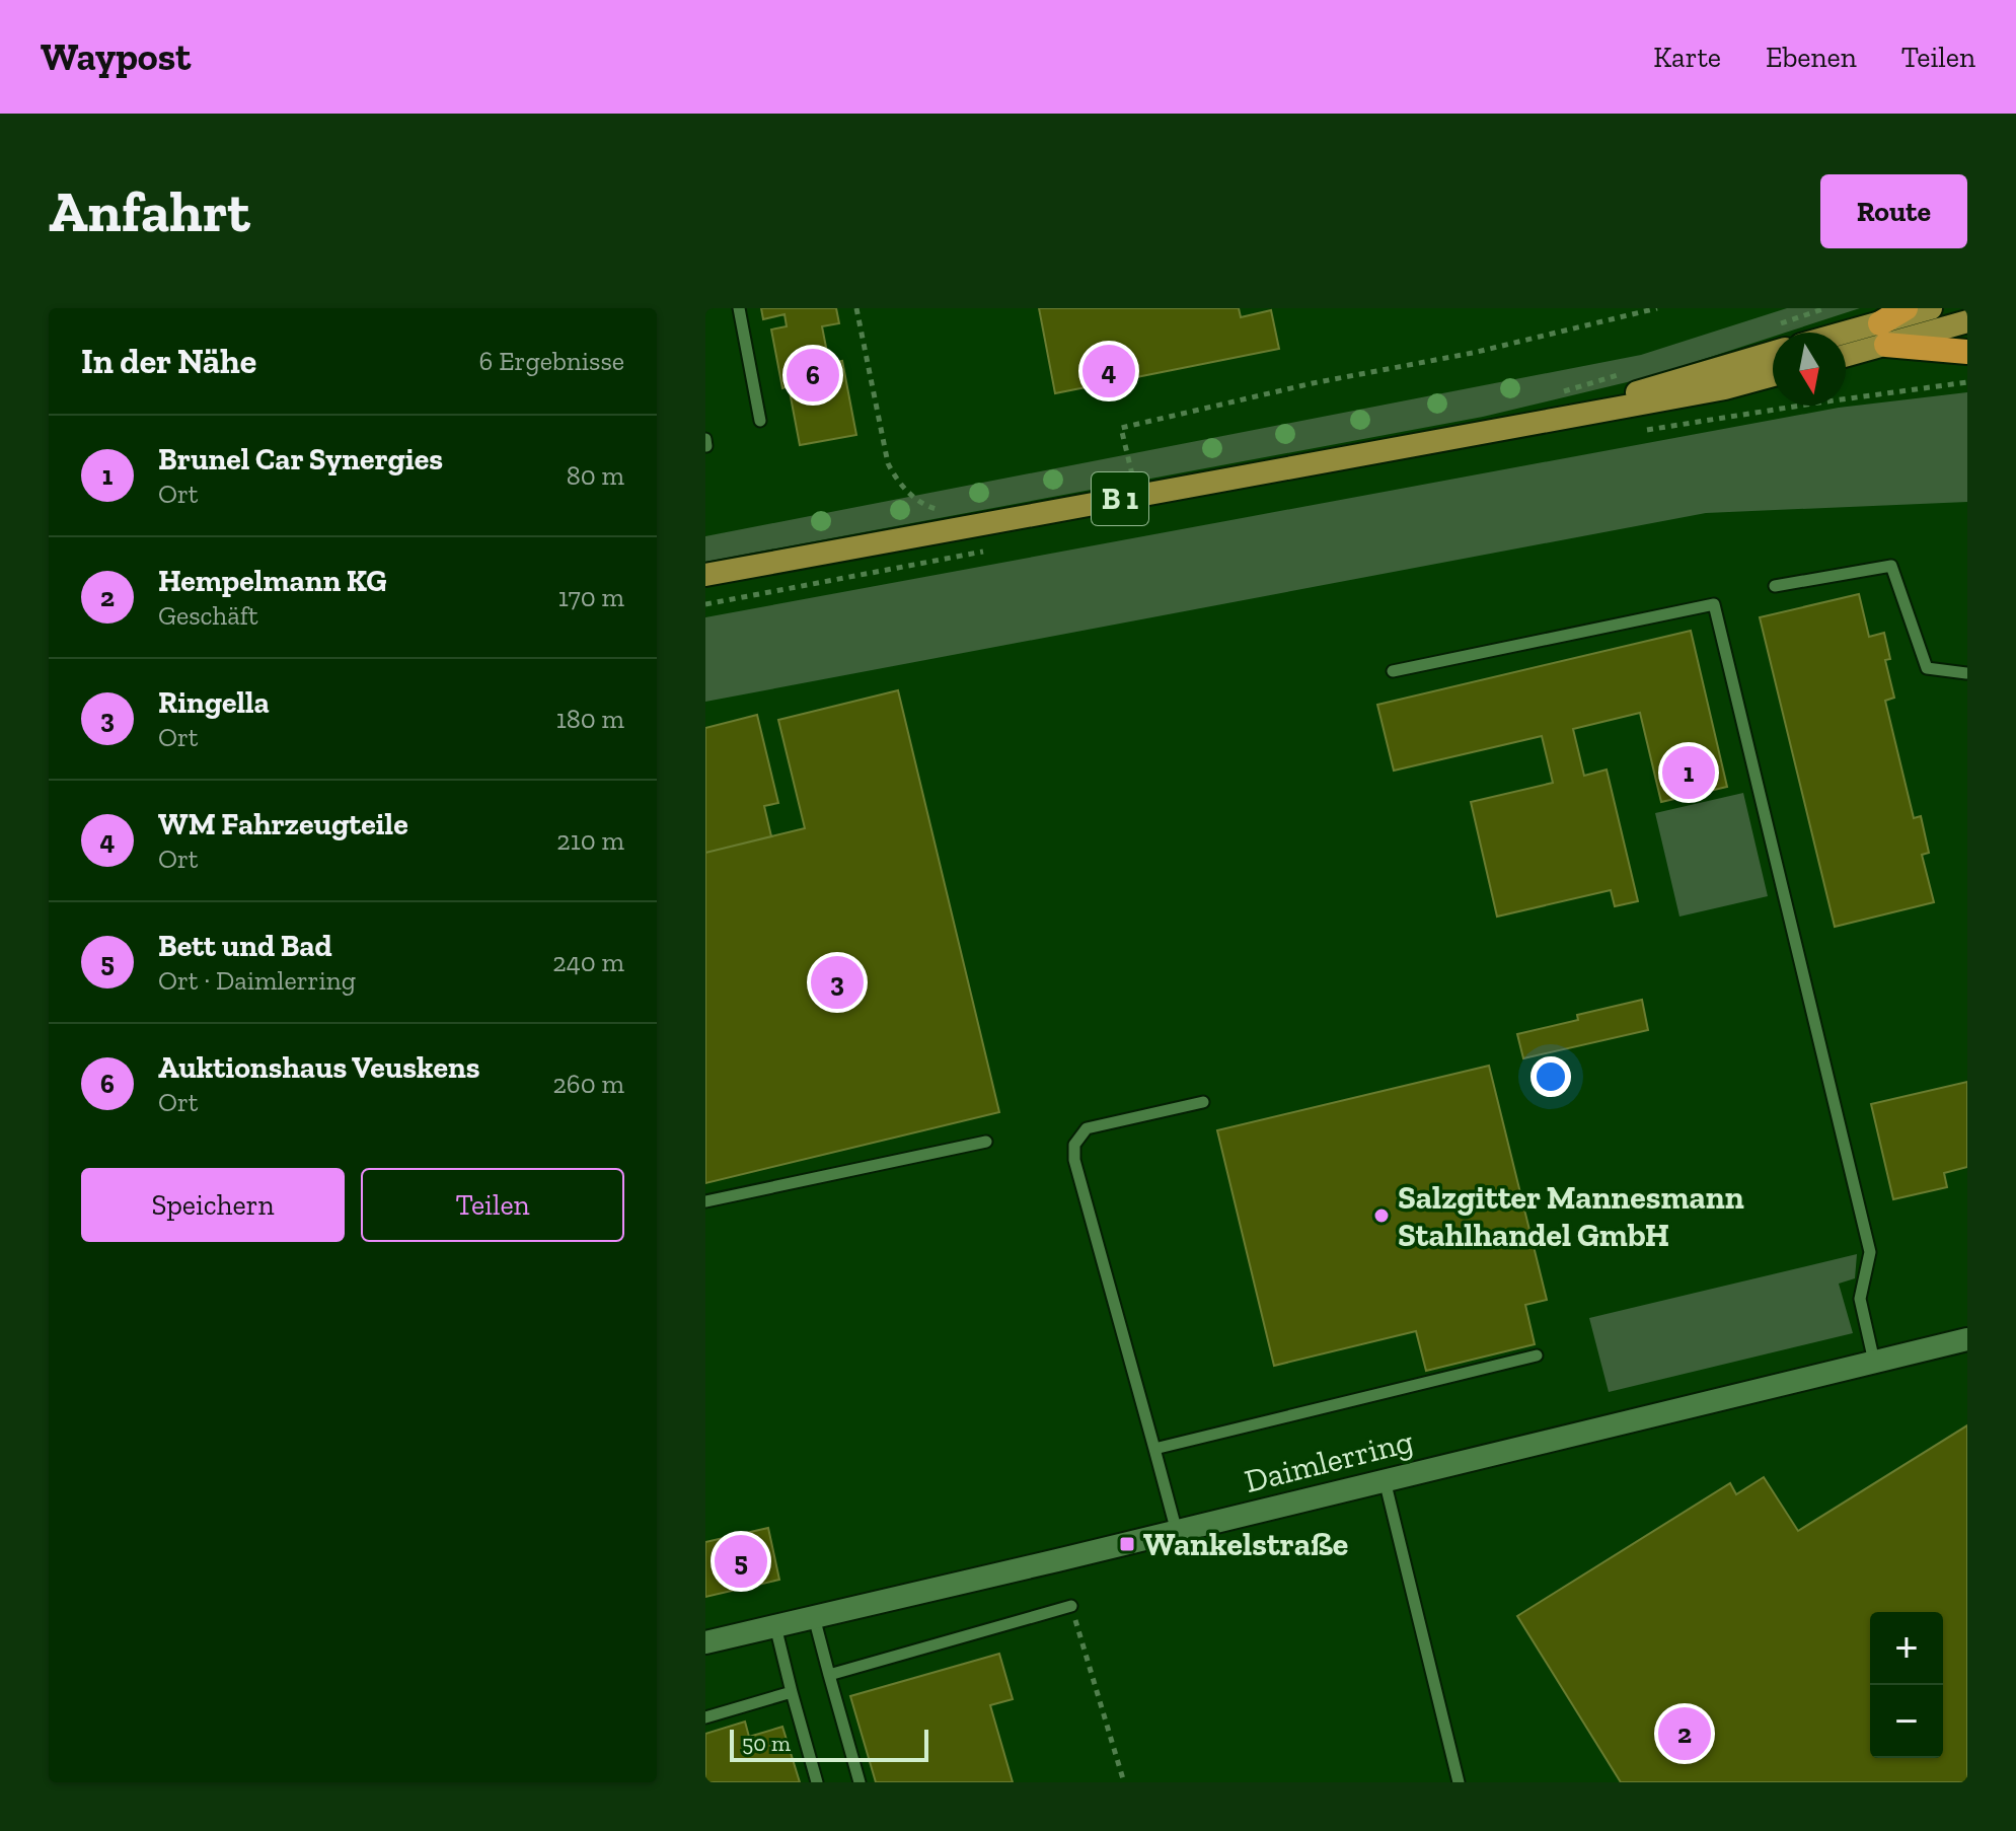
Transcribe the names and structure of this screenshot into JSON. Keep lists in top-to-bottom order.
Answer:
{
  "streets": {
    "main road": ["B 1"],
    "street": ["Daimlerring"]
  },
  "places": {
    "other": ["Salzgitter Mannesmann Stahlhandel GmbH"],
    "transit": ["Wankelstraße"]
  },
  "scale_bar": "50 m",
  "north": "bottom",
  "page": {
    "header": "Waypost",
    "nav": ["Karte", "Ebenen", "Teilen"],
    "buttons": [
      "Route",
      ["Speichern", "Teilen"]
    ],
    "title": "Anfahrt",
    "heading": ["In der Nähe", "6 Ergebnisse"],
    "pins": [
      "4",
      "6",
      "1",
      "3",
      "5",
      "2"
    ],
    "list": [
      {
        "mark": "1",
        "name": "Brunel Car Synergies",
        "note": "Ort",
        "value": "80 m"
      },
      {
        "mark": "2",
        "name": "Hempelmann KG",
        "note": "Geschäft",
        "value": "170 m"
      },
      {
        "mark": "3",
        "name": "Ringella",
        "note": "Ort",
        "value": "180 m"
      },
      {
        "mark": "4",
        "name": "WM Fahrzeugteile",
        "note": "Ort",
        "value": "210 m"
      },
      {
        "mark": "5",
        "name": "Bett und Bad",
        "note": "Ort · Daimlerring",
        "value": "240 m"
      },
      {
        "mark": "6",
        "name": "Auktionshaus Veuskens",
        "note": "Ort",
        "value": "260 m"
      }
    ],
    "map_buttons": ["+", "−"],
    "scale": "50 m"
  }
}
